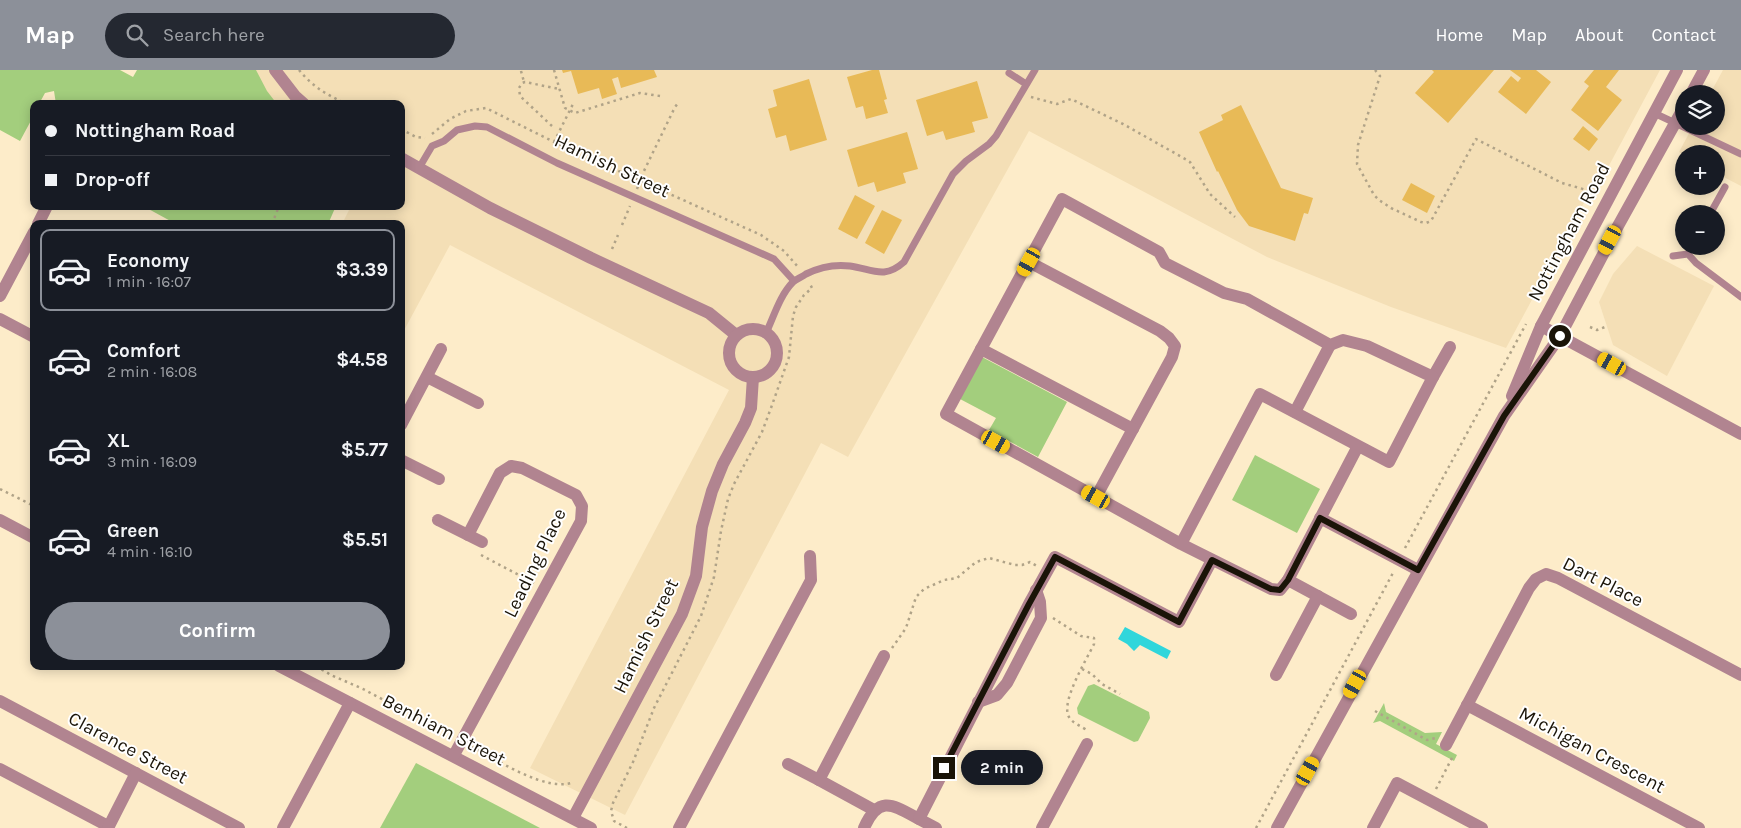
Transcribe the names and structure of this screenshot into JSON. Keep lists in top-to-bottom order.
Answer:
{
  "streets": {
    "street": [
      "Hamish Street",
      "Nottingham Road",
      "Leading Place",
      "Dart Place",
      "Benhiam Street",
      "Clarence Street",
      "Michigan Crescent"
    ]
  },
  "crossings": [
    ["Hamish Street", "Benhiam Street"],
    ["Leading Place", "Benhiam Street"],
    ["Dart Place", "Michigan Crescent"]
  ],
  "page": {
    "header": "Map",
    "search": "Search here",
    "nav": [
      "Home",
      "Map",
      "About",
      "Contact"
    ],
    "map_buttons": ["+", "−"],
    "banner": ["Nottingham Road", "Drop-off"],
    "list": [
      {
        "name": "Economy",
        "note": "1 min · 16:07",
        "value": "$3.39"
      },
      {
        "name": "Comfort",
        "note": "2 min · 16:08",
        "value": "$4.58"
      },
      {
        "name": "XL",
        "note": "3 min · 16:09",
        "value": "$5.77"
      },
      {
        "name": "Green",
        "note": "4 min · 16:10",
        "value": "$5.51"
      }
    ],
    "buttons": "Confirm",
    "bubble": "2 min"
  }
}
